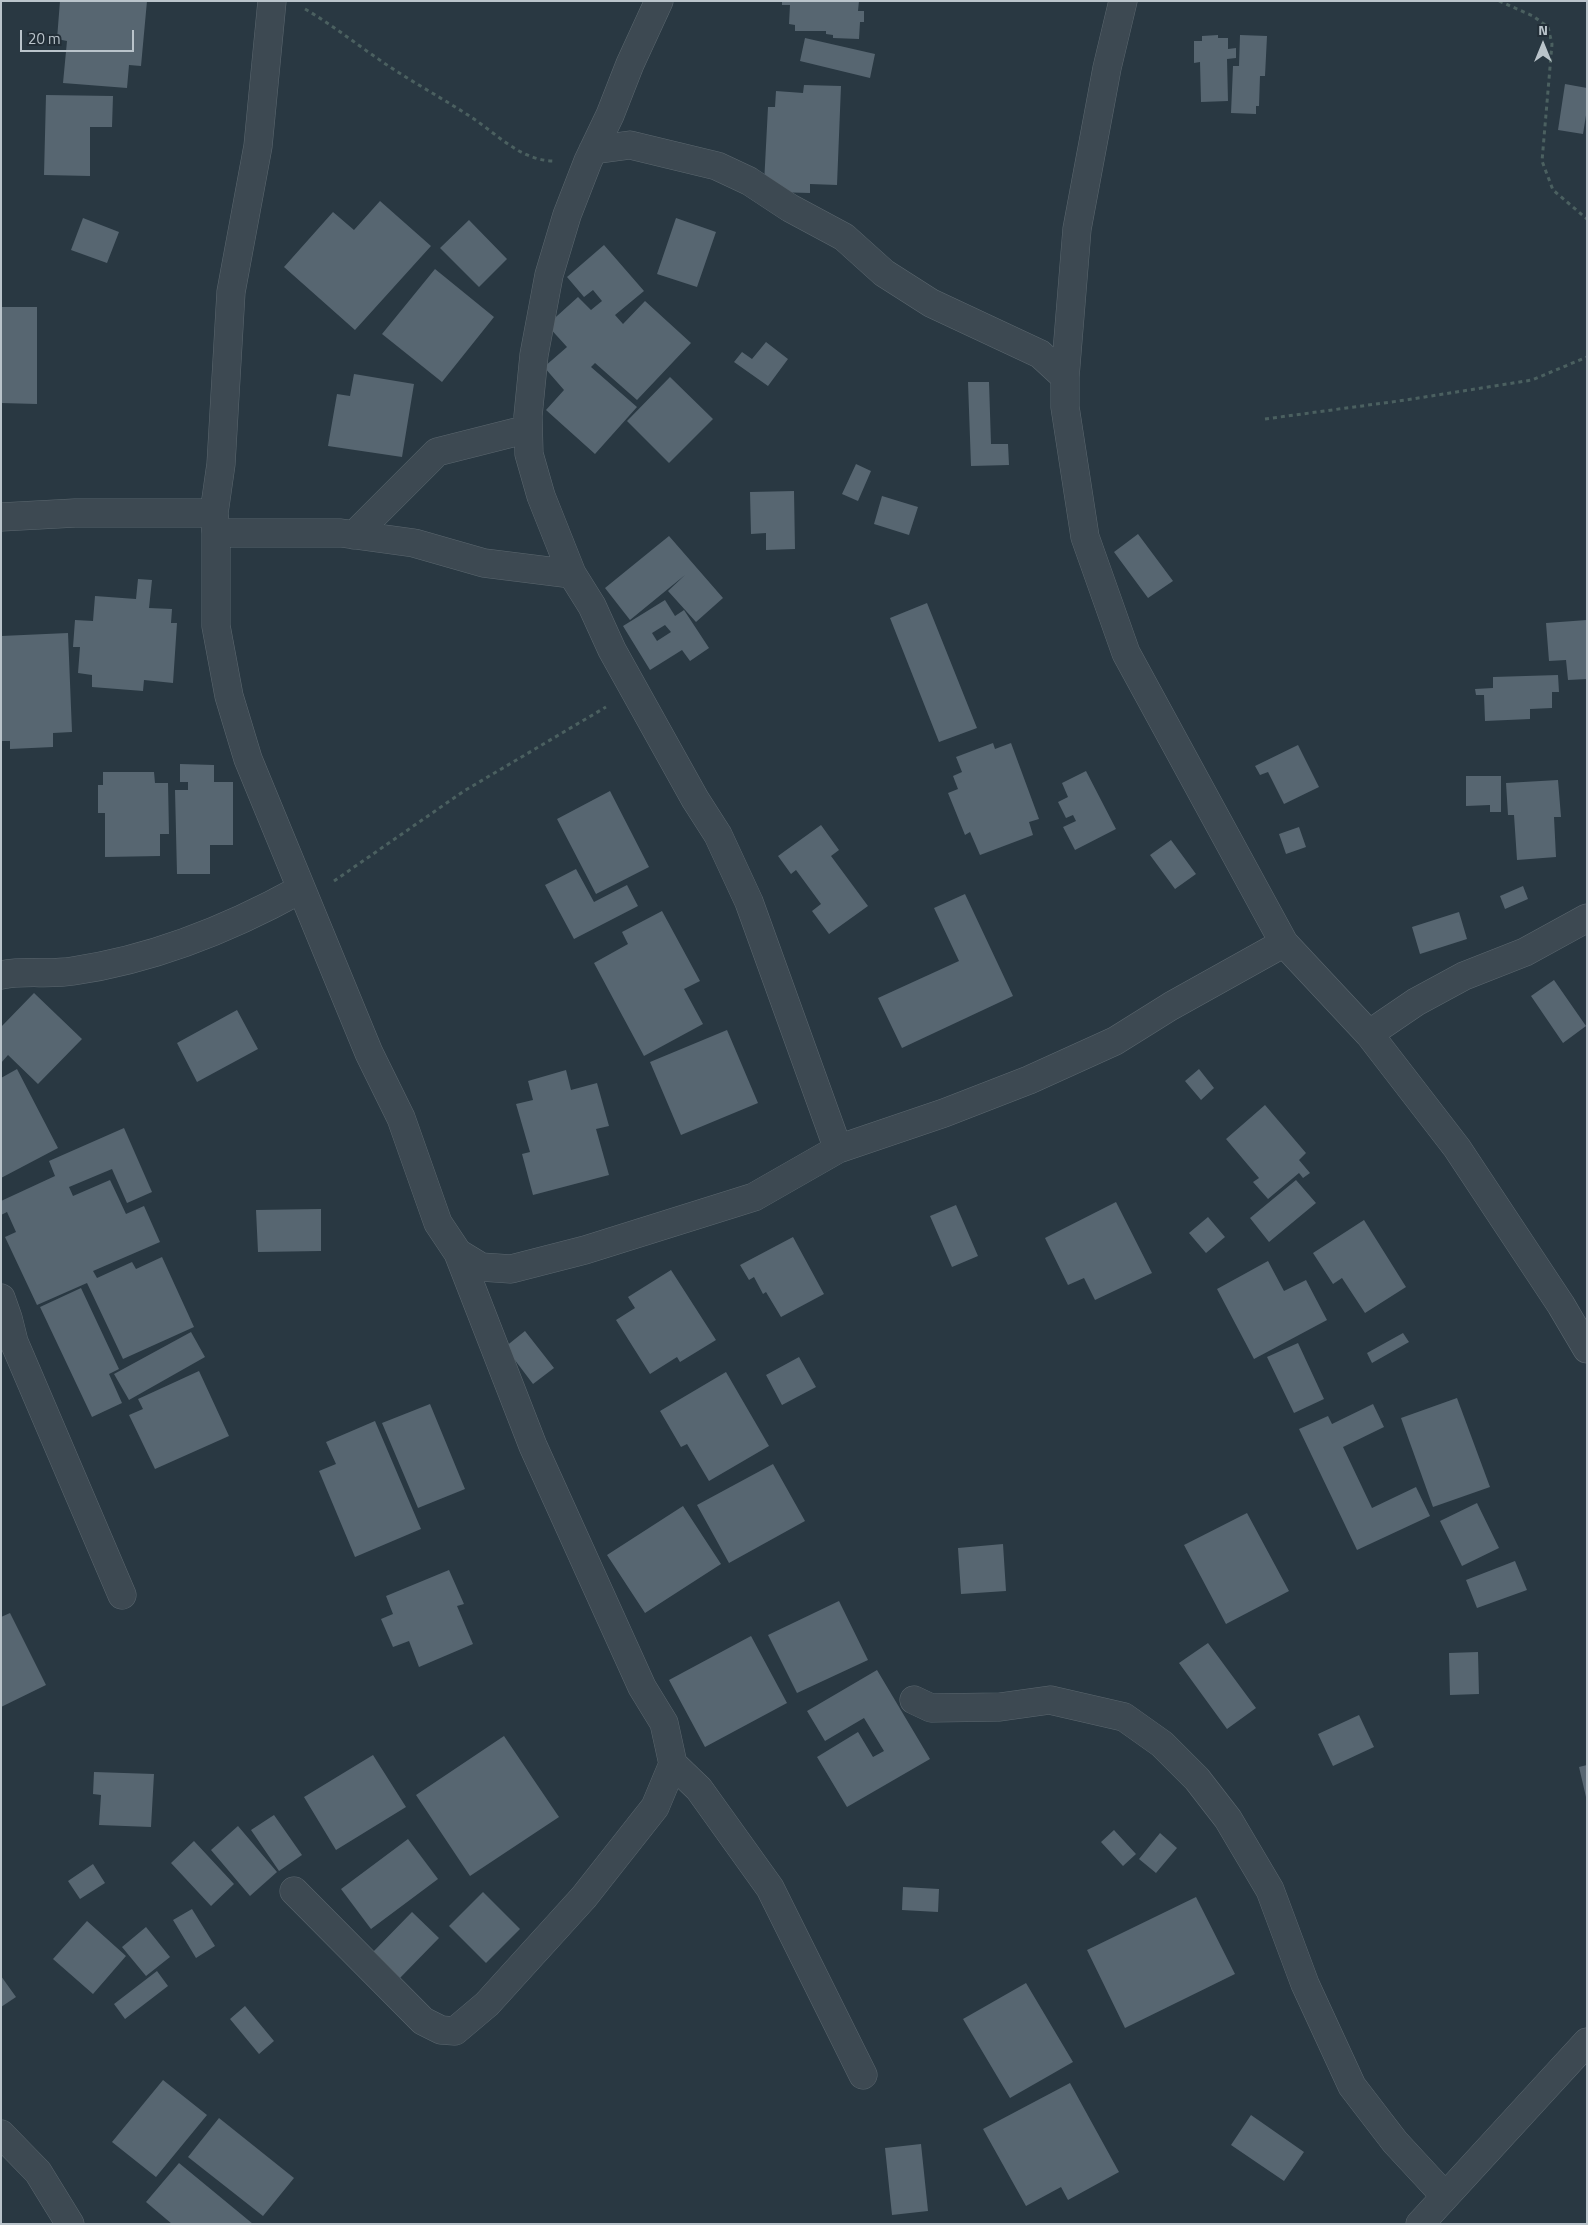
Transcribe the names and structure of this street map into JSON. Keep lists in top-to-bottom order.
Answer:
{
  "scale_bar": "20 m",
  "north": "top"
}
